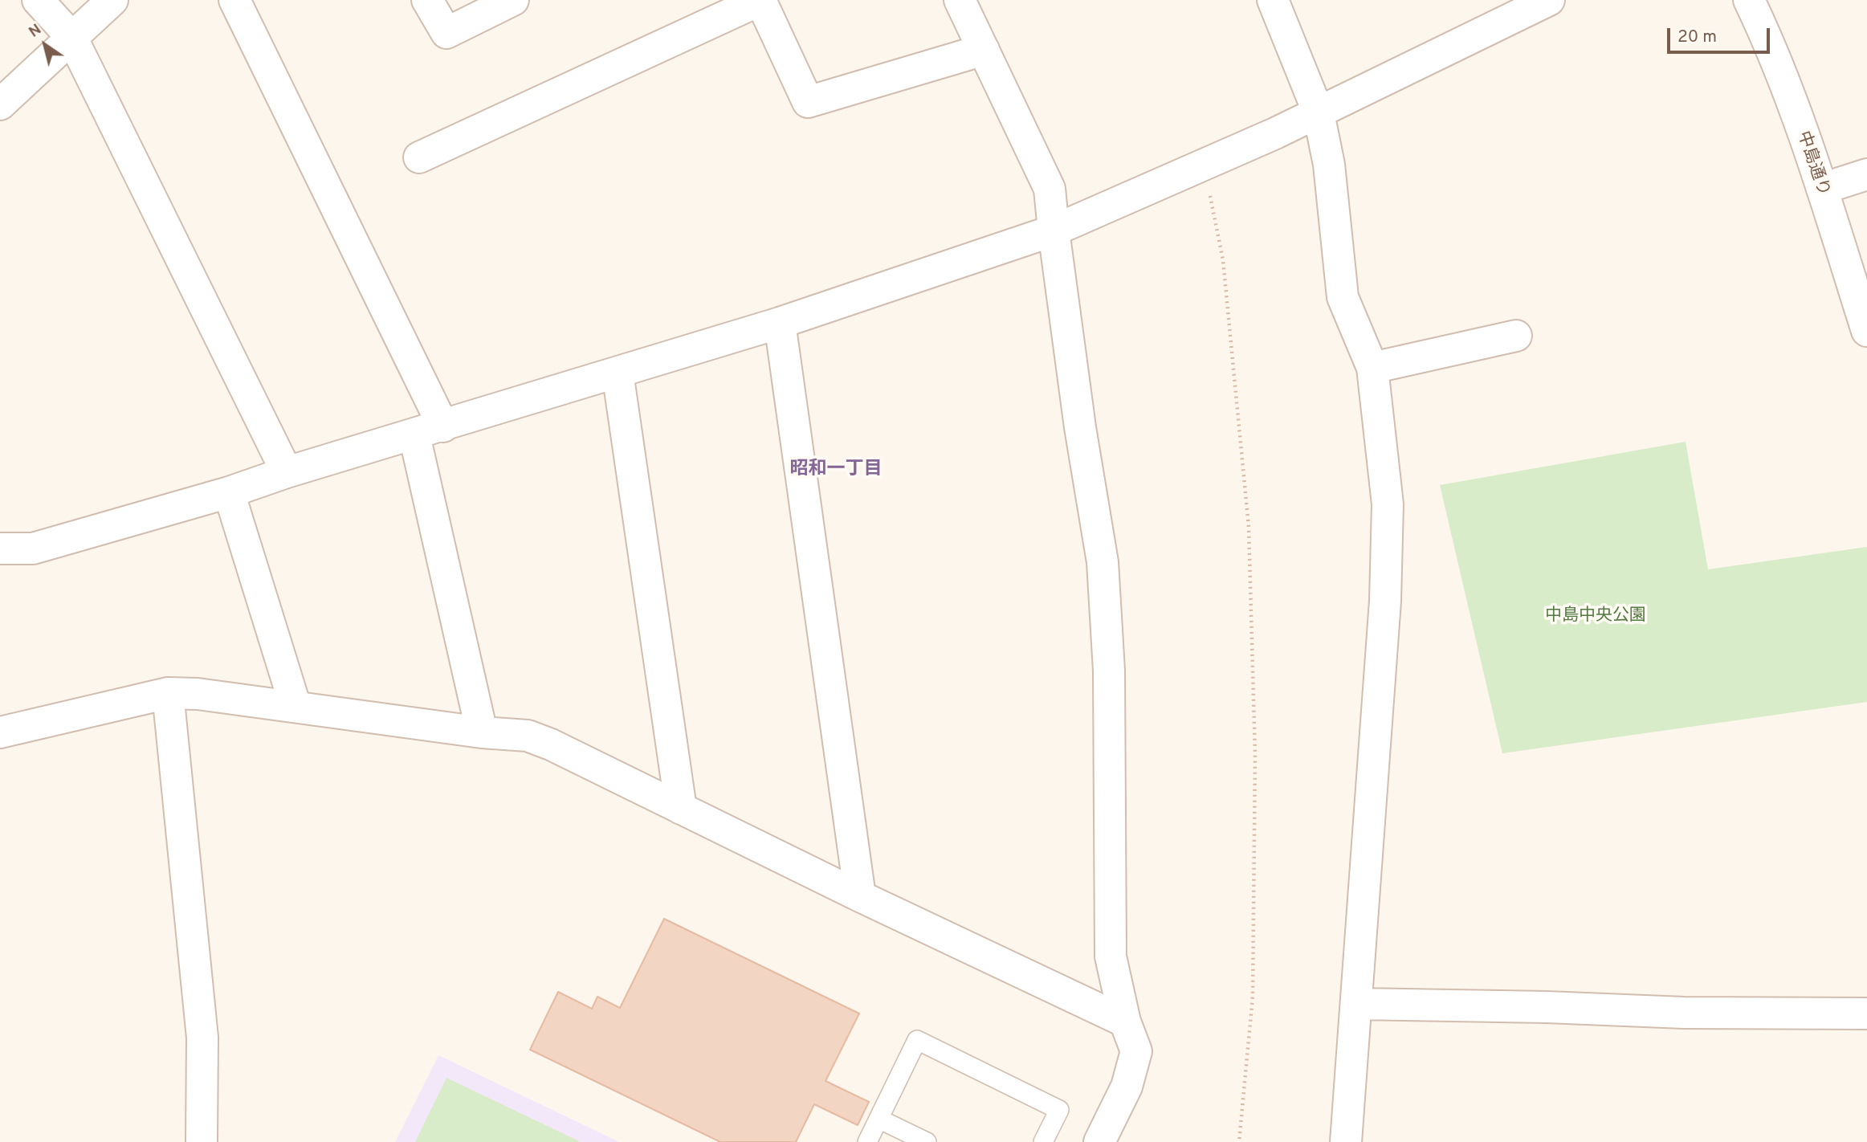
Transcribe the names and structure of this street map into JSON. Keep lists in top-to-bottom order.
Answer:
{
  "streets": {
    "street": ["中島通り"]
  },
  "districts": ["昭和一丁目"],
  "parks": ["中島中央公園"],
  "scale_bar": "20 m",
  "north": "top left"
}
